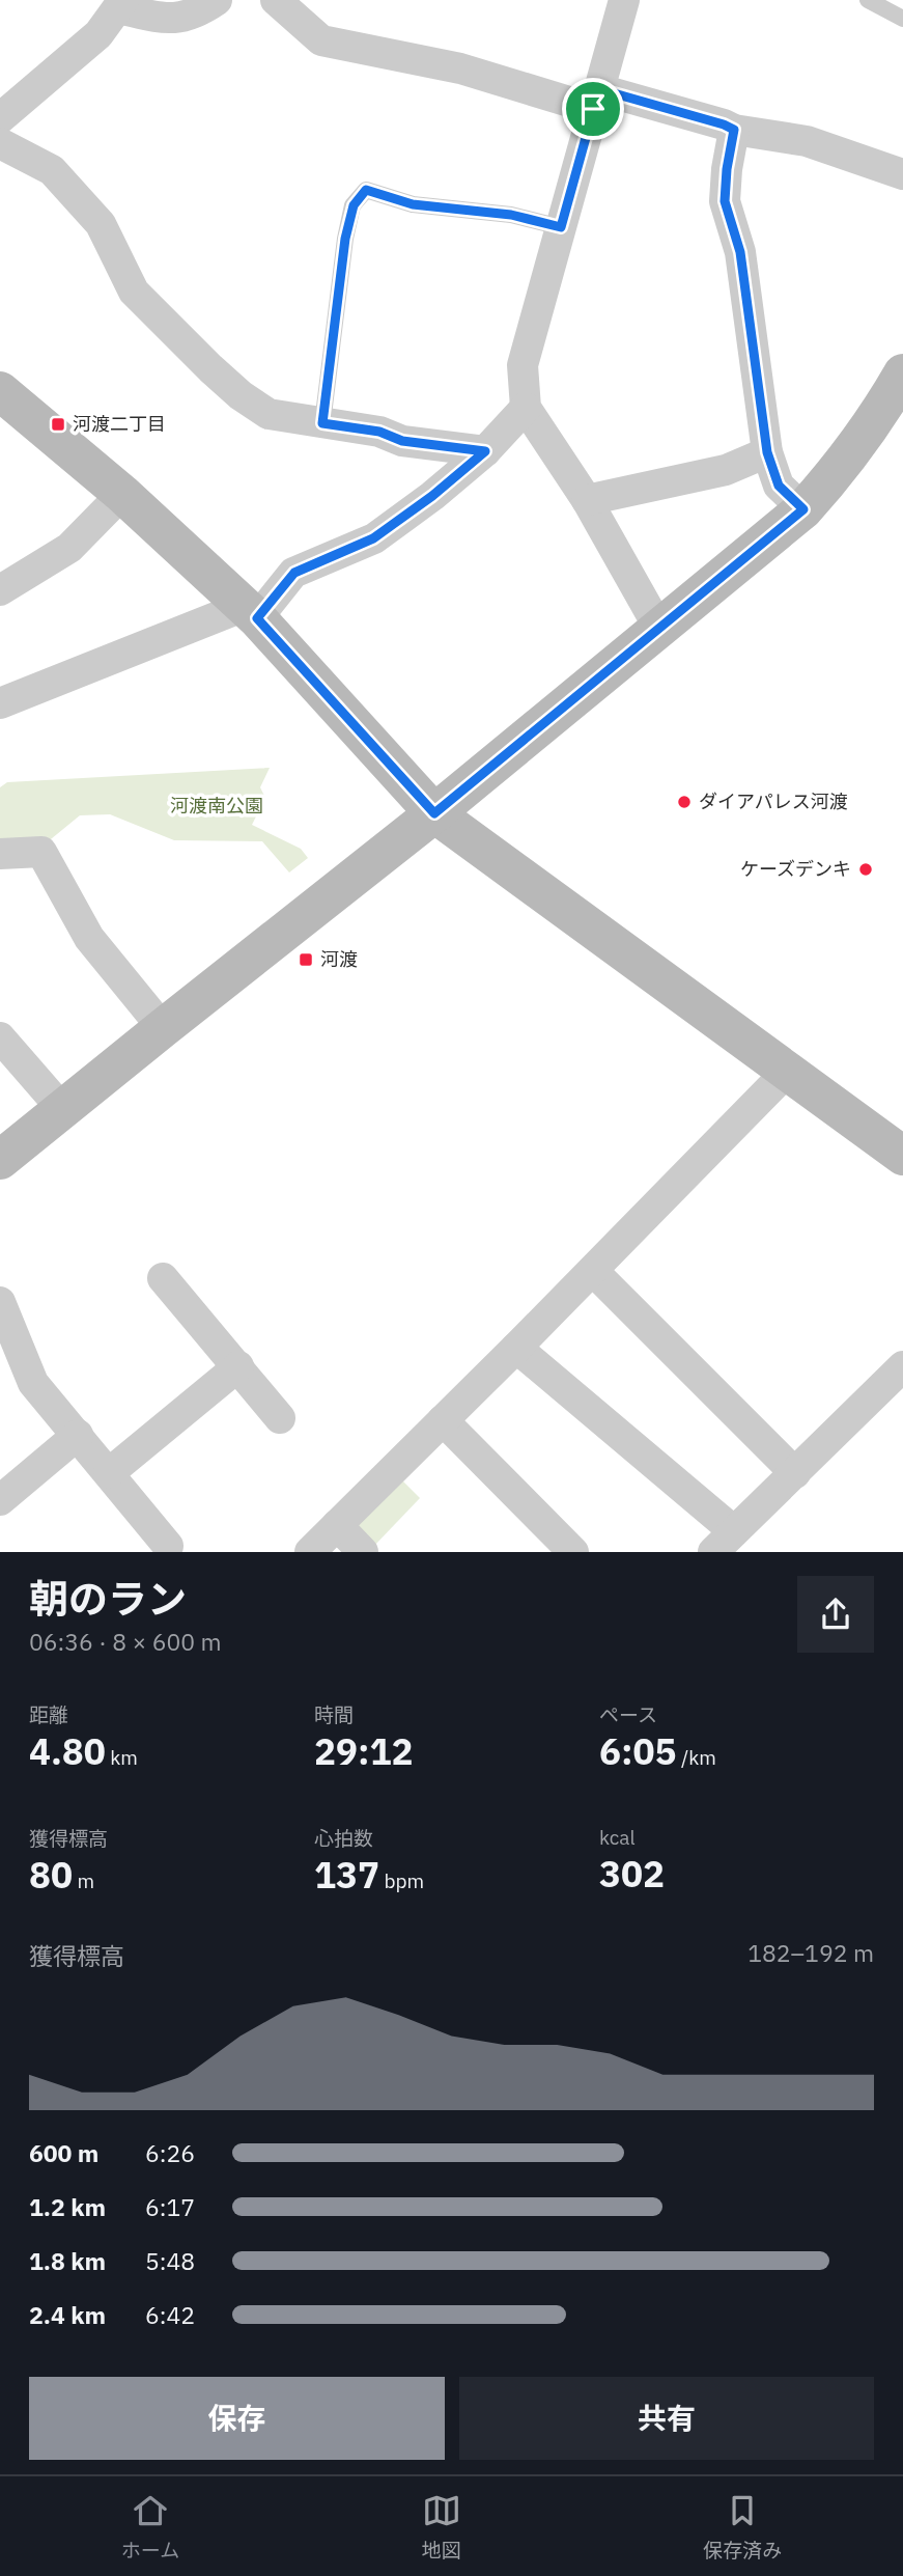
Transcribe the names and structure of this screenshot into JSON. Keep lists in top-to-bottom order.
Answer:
{
  "parks": ["河渡南公園"],
  "places": {
    "transit": ["河渡二丁目", "河渡"],
    "other": ["ダイアパレス河渡", "ケーズデンキ"]
  },
  "page": {
    "heading": ["朝のラン", "06:36 · 8 × 600 m"],
    "stats": [
      ["距離", "4.80 km"],
      ["時間", "29:12"],
      ["ペース", "6:05 /km"],
      ["獲得標高", "80 m"],
      ["心拍数", "137 bpm"],
      ["kcal", "302"]
    ],
    "chart": ["獲得標高", "182–192 m"],
    "list": [
      {
        "name": "600 m",
        "note": "6:26"
      },
      {
        "name": "1.2 km",
        "note": "6:17"
      },
      {
        "name": "1.8 km",
        "note": "5:48"
      },
      {
        "name": "2.4 km",
        "note": "6:42"
      }
    ],
    "buttons": ["保存", "共有"],
    "tabs": ["ホーム", "地図", "保存済み"]
  }
}
